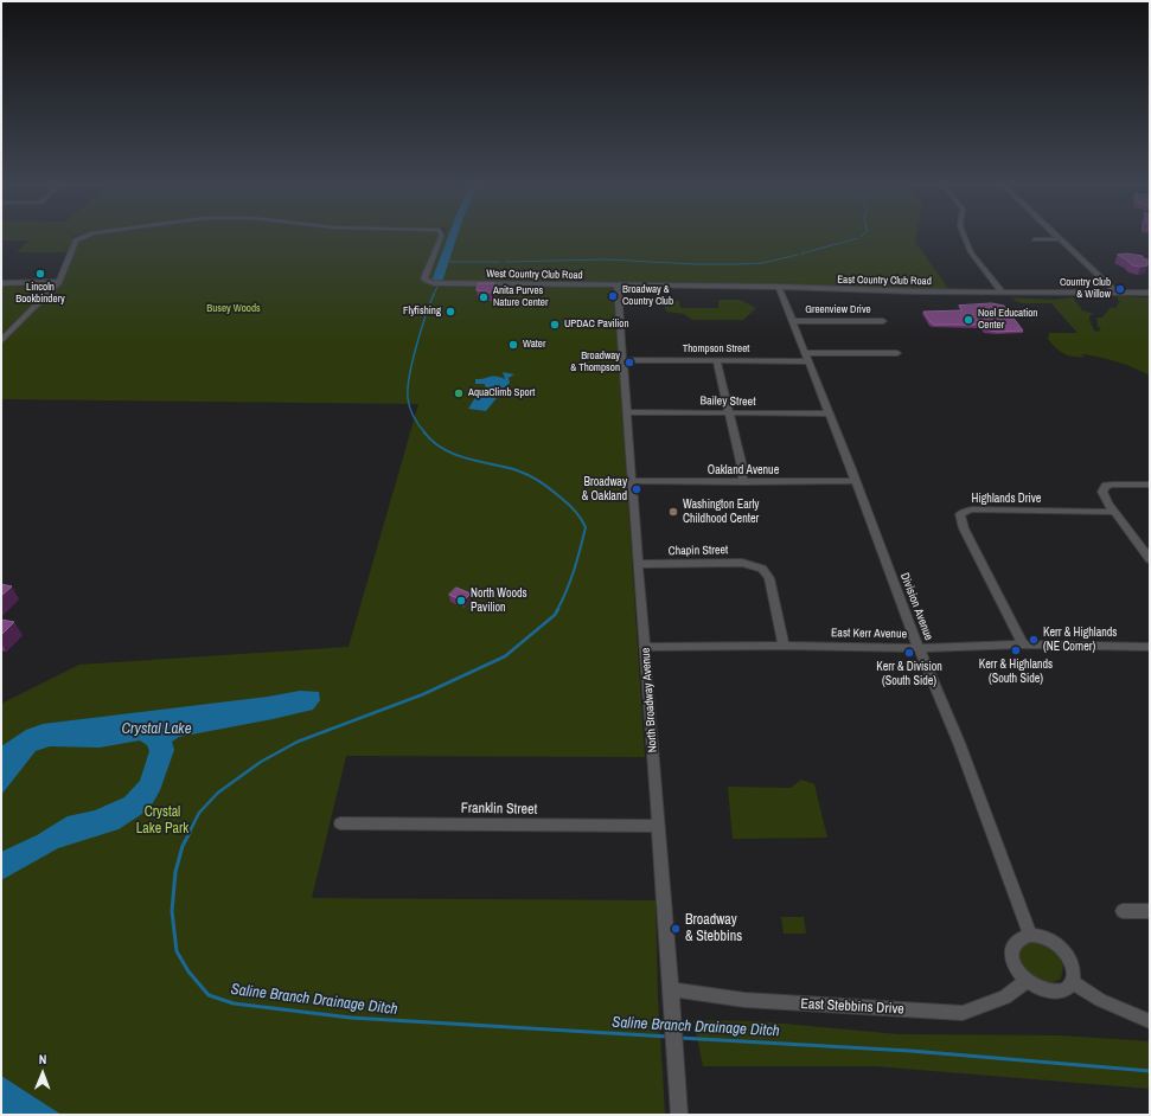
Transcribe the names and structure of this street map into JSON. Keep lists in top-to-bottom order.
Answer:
{
  "streets": {
    "street": [
      "West Country Club Road",
      "East Country Club Road",
      "Greenview Drive",
      "Thompson Street",
      "Bailey Street",
      "Oakland Avenue",
      "Highlands Drive",
      "Chapin Street",
      "Division Avenue",
      "East Kerr Avenue",
      "North Broadway Avenue",
      "Franklin Street",
      "East Stebbins Drive"
    ]
  },
  "crossings": [
    ["West Country Club Road", "East Country Club Road"],
    ["West Country Club Road", "North Broadway Avenue"],
    ["East Country Club Road", "Division Avenue"],
    ["East Country Club Road", "North Broadway Avenue"],
    ["Greenview Drive", "Division Avenue"],
    ["Thompson Street", "Division Avenue"],
    ["Thompson Street", "North Broadway Avenue"],
    ["Bailey Street", "Division Avenue"],
    ["Bailey Street", "North Broadway Avenue"],
    ["Oakland Avenue", "Division Avenue"],
    ["Oakland Avenue", "North Broadway Avenue"],
    ["Highlands Drive", "East Kerr Avenue"],
    ["Chapin Street", "East Kerr Avenue"],
    ["Chapin Street", "North Broadway Avenue"],
    ["Division Avenue", "East Kerr Avenue"],
    ["Division Avenue", "East Stebbins Drive"],
    ["East Kerr Avenue", "North Broadway Avenue"],
    ["North Broadway Avenue", "Franklin Street"],
    ["North Broadway Avenue", "East Stebbins Drive"]
  ],
  "water": ["Crystal Lake", "Saline Branch Drainage Ditch"],
  "parks": ["Busey Woods", "Crystal Lake Park"],
  "places": [
    "Lincoln Bookbindery",
    "Country Club & Willow",
    "Broadway & Country Club",
    "Anita Purves Nature Center",
    "Flyfishing",
    "Noel Education Center",
    "UPDAC Pavilion",
    "Water",
    "Broadway & Thompson",
    "AquaClimb Sport",
    "Broadway & Oakland",
    "Washington Early Childhood Center",
    "North Woods Pavilion",
    "Kerr & Highlands (NE Corner)",
    "Kerr & Highlands (South Side)",
    "Kerr & Division (South Side)",
    "Broadway & Stebbins"
  ],
  "north": "top"
}
